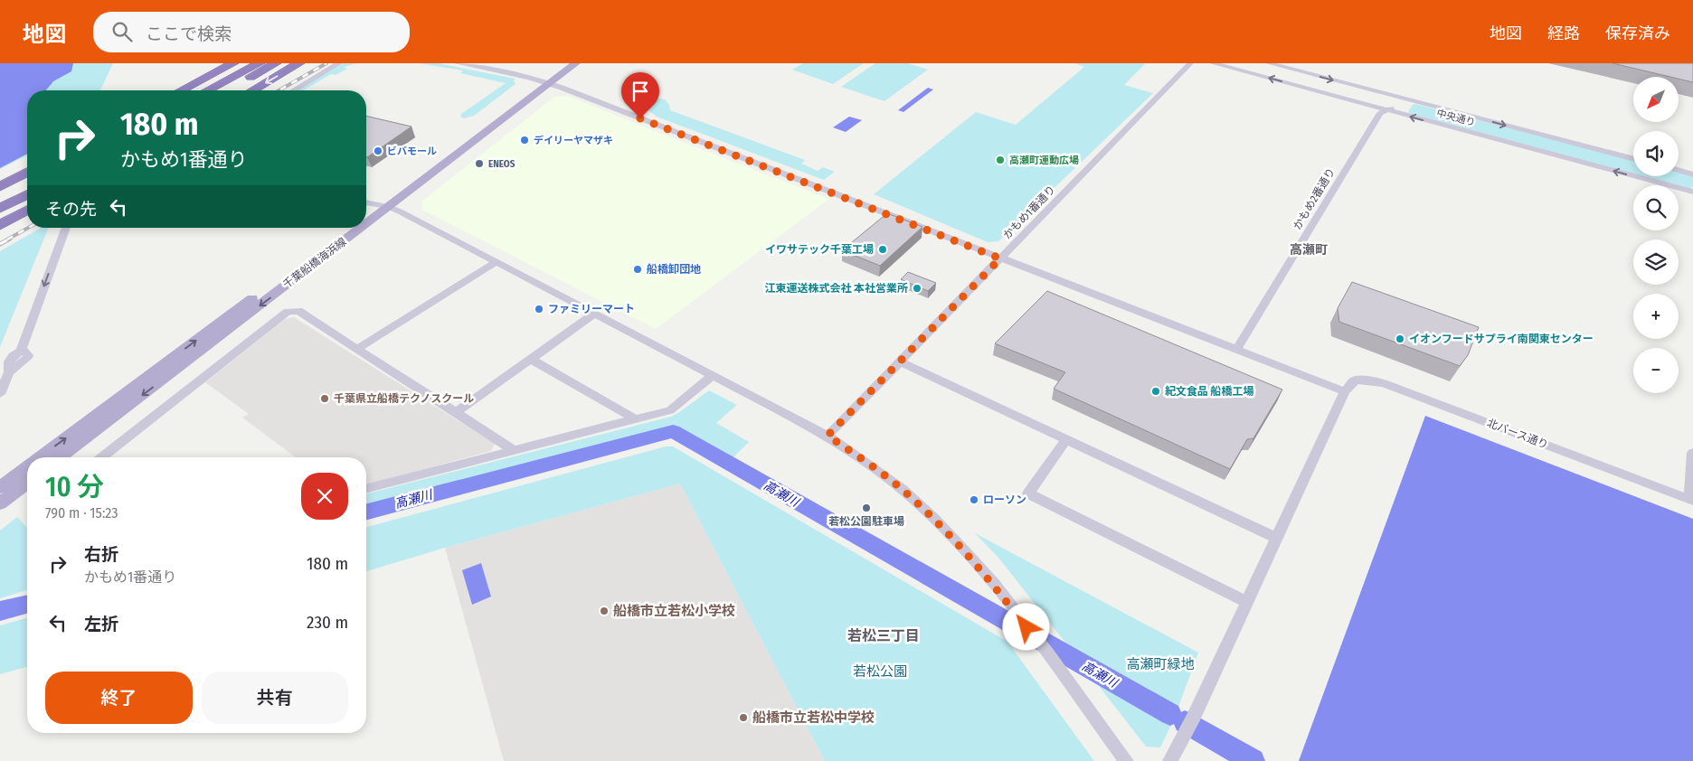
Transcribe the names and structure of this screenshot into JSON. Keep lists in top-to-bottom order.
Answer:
{
  "streets": {
    "main road": ["千葉船橋海浜線"],
    "street": [
      "中央通り",
      "かもめ2番通り",
      "かもめ1番通り",
      "北バース通り"
    ]
  },
  "crossings": [
    ["中央通り", "かもめ2番通り"]
  ],
  "districts": ["高瀬町", "若松三丁目"],
  "water": ["高瀬川"],
  "parks": ["高瀬町緑地", "若松公園"],
  "places": [
    "デイリーヤマザキ",
    "ビバモール",
    "高瀬町運動広場",
    "ENEOS",
    "イワサテック千葉工場",
    "船橋卸団地",
    "江東運送株式会社 本社営業所",
    "ファミリーマート",
    "イオンフードサプライ南関東センター",
    "紀文食品 船橋工場",
    "千葉県立船橋テクノスクール",
    "ローソン",
    "若松公園駐車場",
    "船橋市立若松小学校",
    "船橋市立若松中学校"
  ],
  "north": "bottom left",
  "page": {
    "header": "地図",
    "search": "ここで検索",
    "nav": ["地図", "経路", "保存済み"],
    "map_buttons": ["+", "−"],
    "turn": ["180 m", "かもめ1番通り"],
    "then": "その先",
    "heading": ["10 分", "790 m · 15:23"],
    "list": [
      {
        "name": "右折",
        "note": "かもめ1番通り",
        "value": "180 m"
      },
      {
        "name": "左折",
        "value": "230 m"
      }
    ],
    "buttons": ["終了", "共有"]
  }
}
